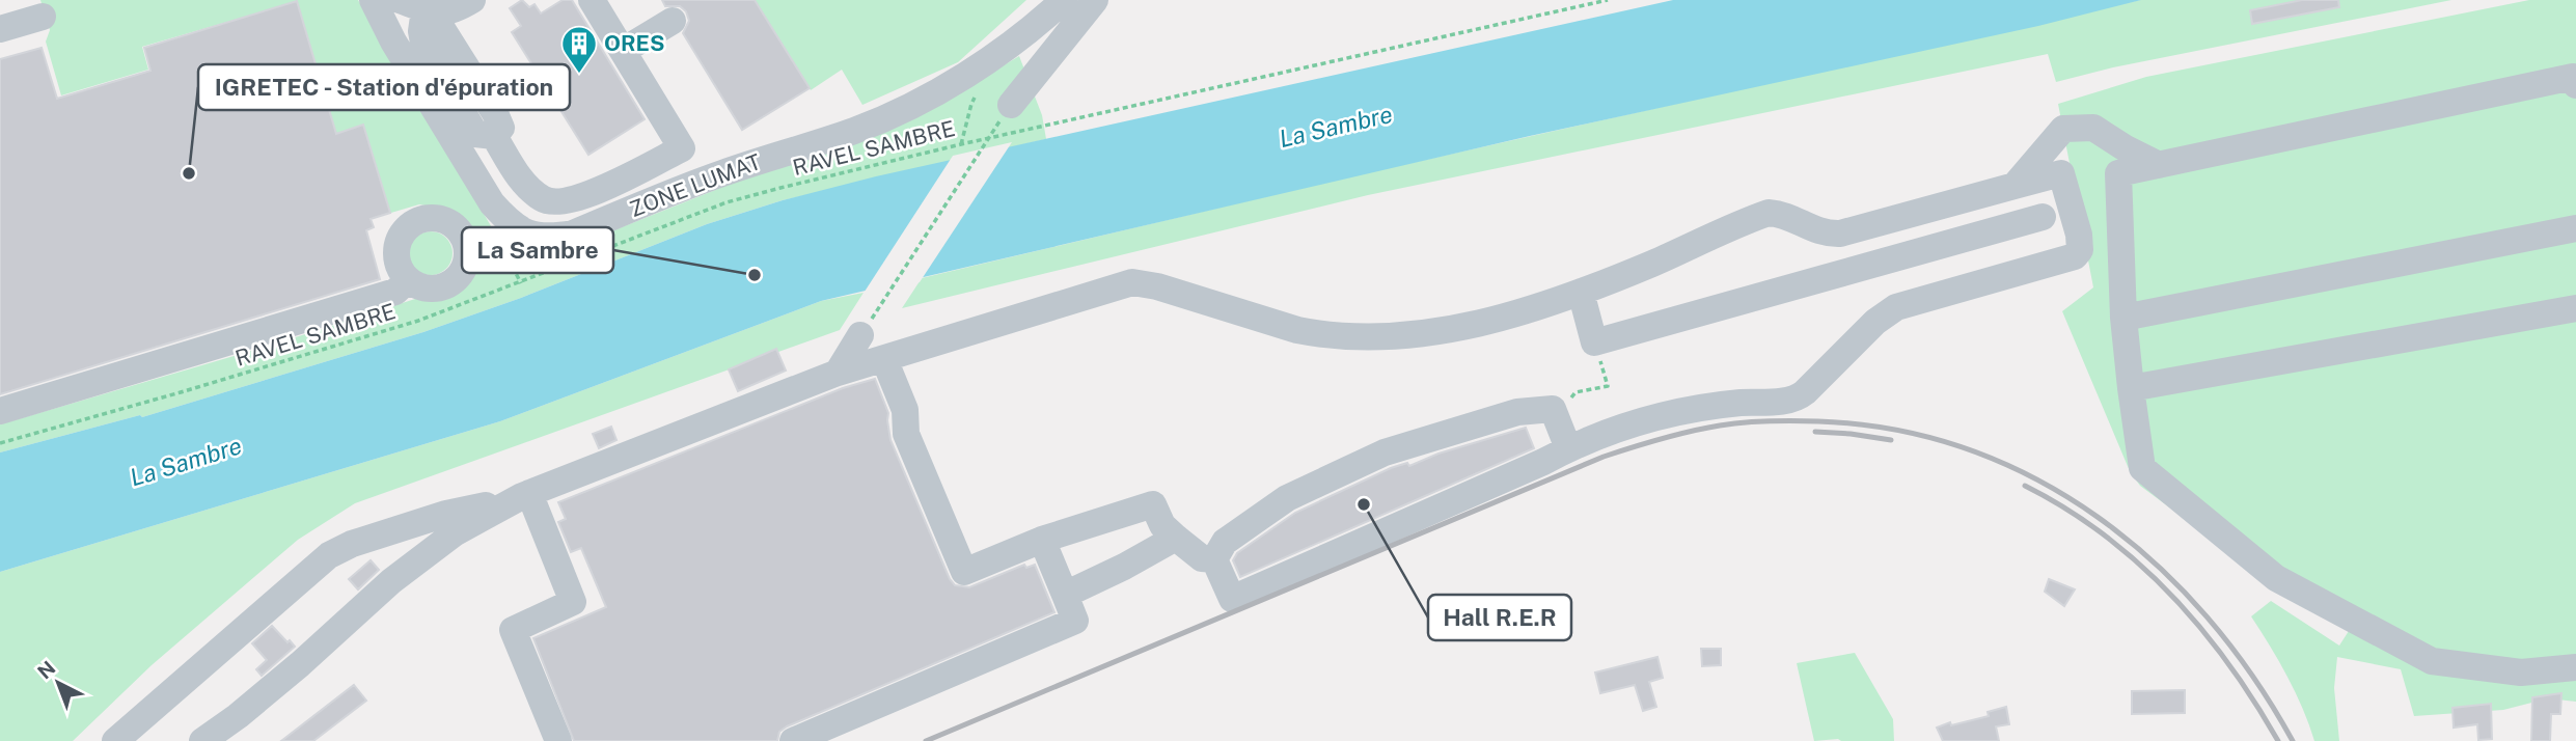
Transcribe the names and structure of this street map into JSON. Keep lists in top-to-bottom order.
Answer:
{
  "streets": {
    "street": ["ZONE LUMAT"],
    "path": ["RAVEL SAMBRE"]
  },
  "water": ["La Sambre"],
  "places": {
    "building": ["ORES"],
    "other": ["IGRETEC - Station d'épuration", "La Sambre", "Hall R.E.R"]
  },
  "north": "top left"
}
